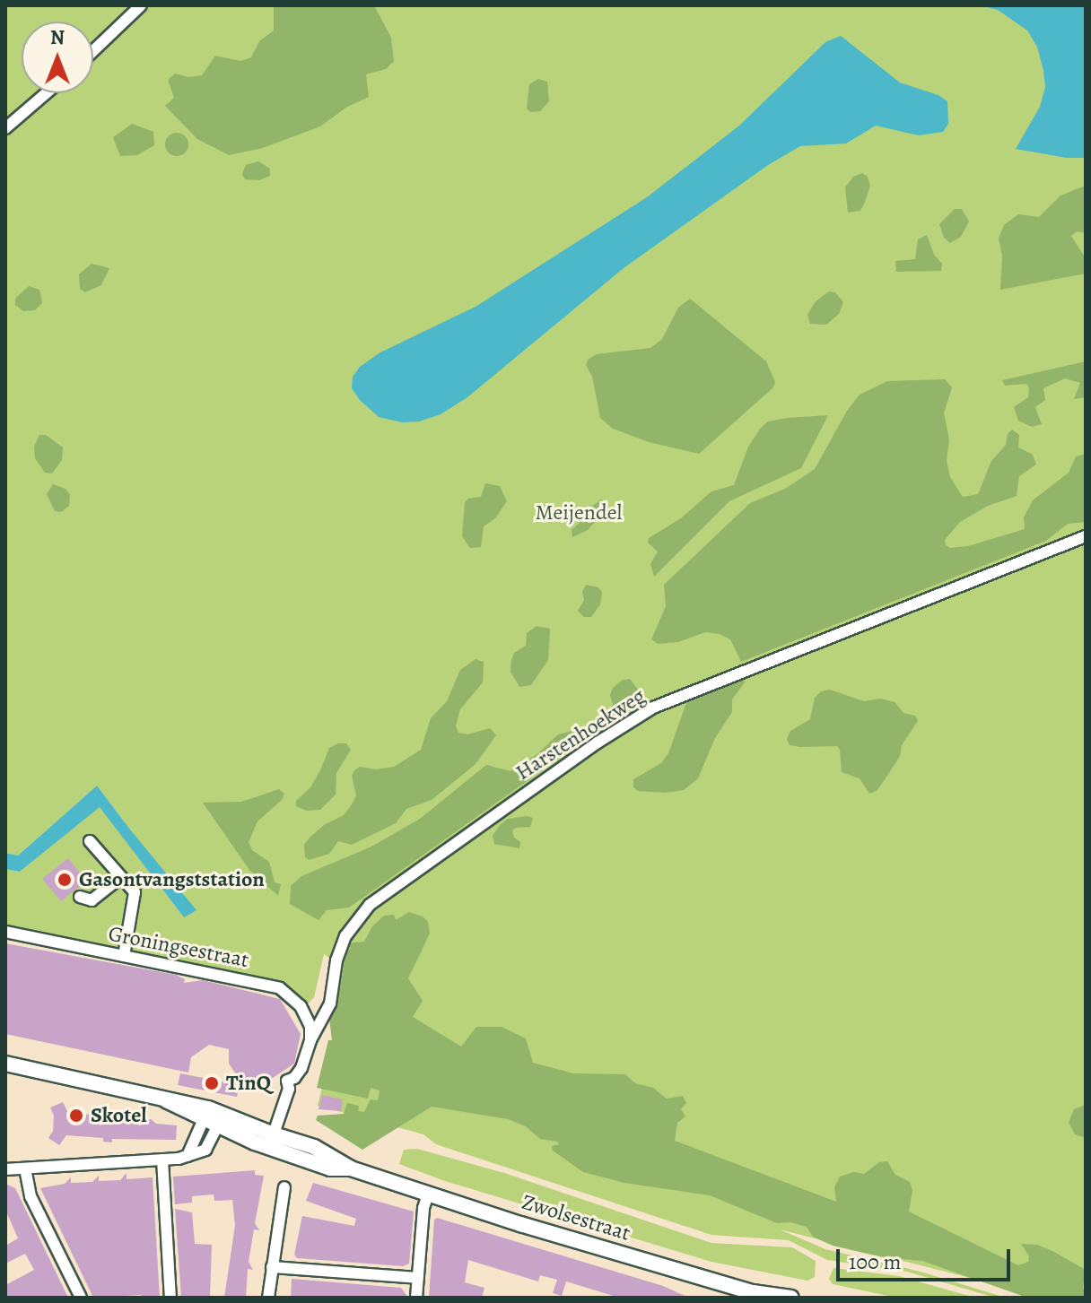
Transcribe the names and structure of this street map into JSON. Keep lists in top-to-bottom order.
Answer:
{
  "streets": {
    "main road": ["Zwolsestraat"],
    "street": ["Harstenhoekweg", "Groningsestraat"]
  },
  "crossings": [
    ["Harstenhoekweg", "Groningsestraat"],
    ["Harstenhoekweg", "Zwolsestraat"]
  ],
  "parks": ["Meijendel"],
  "places": ["Gasontvangststation", "TinQ", "Skotel"],
  "scale_bar": "100 m",
  "north": "top"
}
